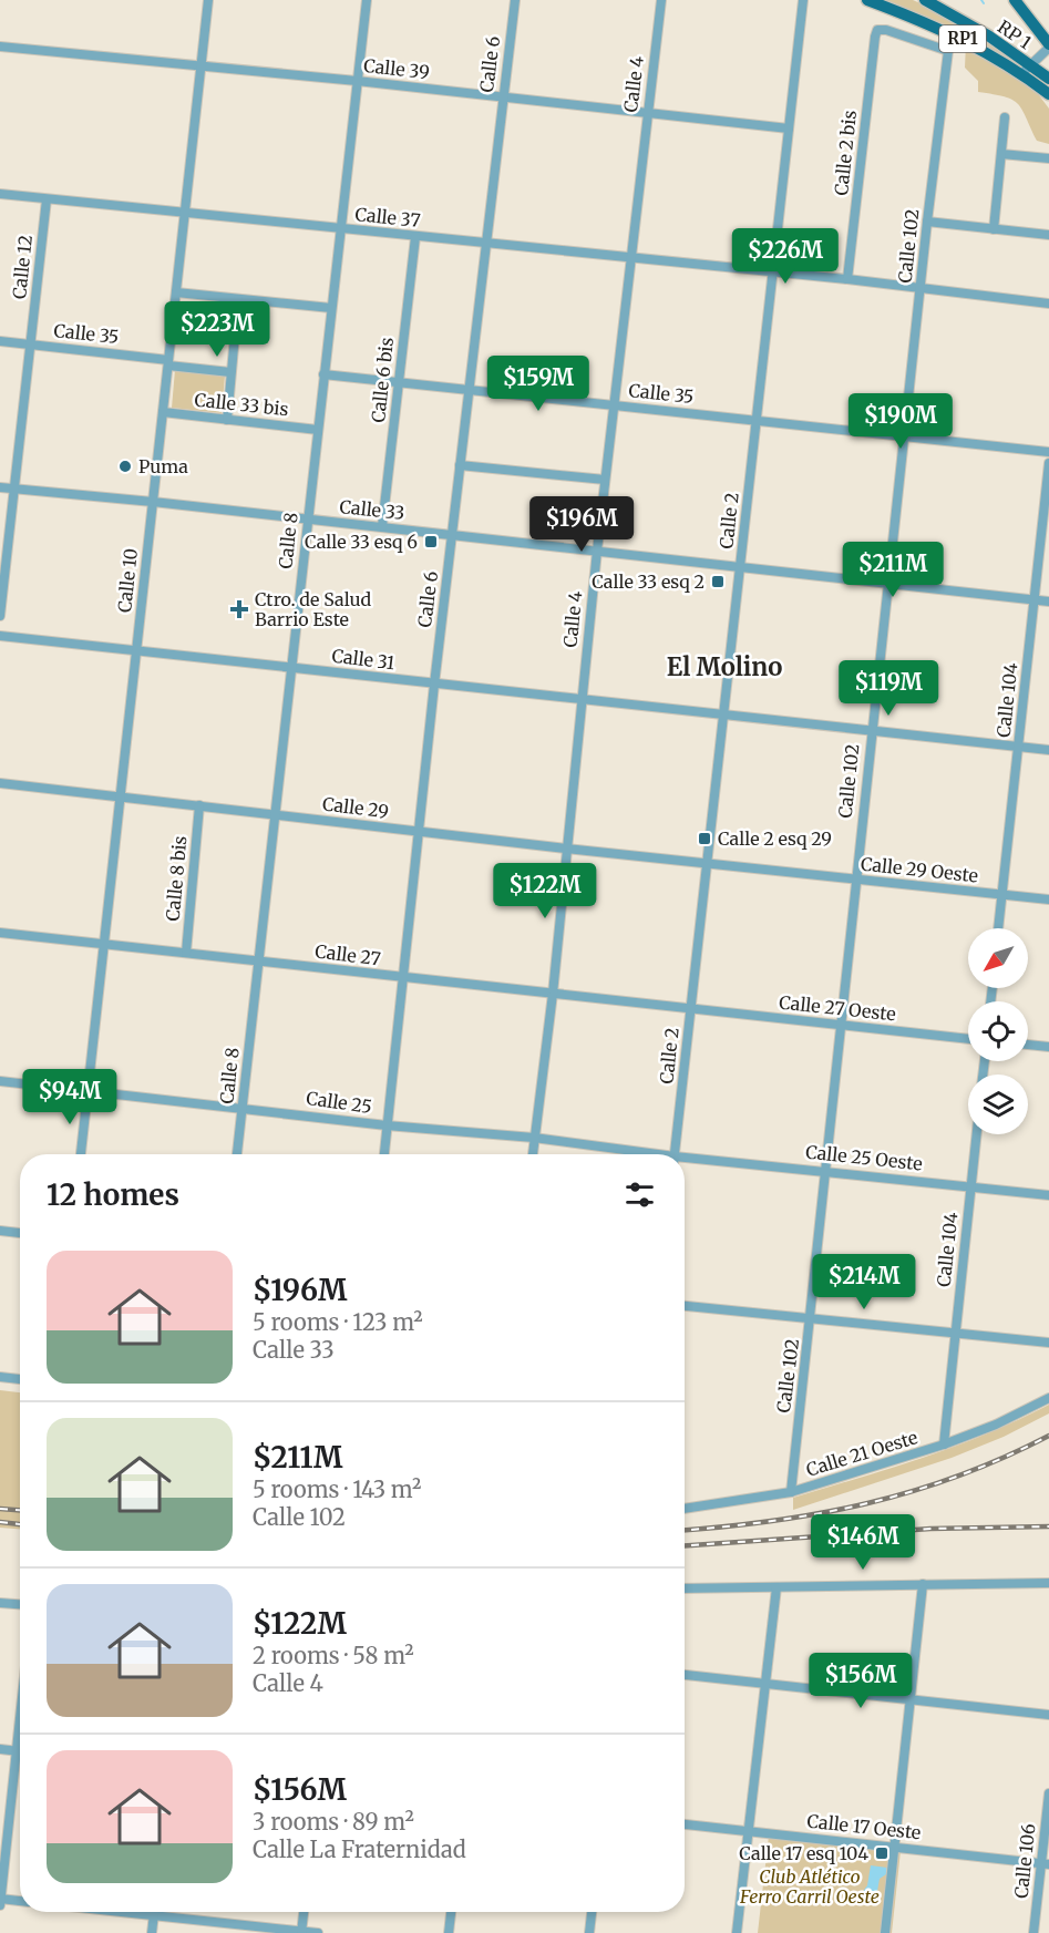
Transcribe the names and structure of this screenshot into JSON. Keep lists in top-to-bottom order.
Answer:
{
  "streets": {
    "main road": ["RP 1", "RP1"],
    "street": [
      "Calle 6",
      "Calle 39",
      "Calle 4",
      "Calle 2 bis",
      "Calle 37",
      "Calle 102",
      "Calle 12",
      "Calle 35",
      "Calle 6 bis",
      "Calle 33 bis",
      "Calle 33",
      "Calle 2",
      "Calle 8",
      "Calle 10",
      "Calle 31",
      "Calle 104",
      "Calle 29",
      "Calle 29 Oeste",
      "Calle 8 bis",
      "Calle 27",
      "Calle 27 Oeste",
      "Calle 25",
      "Calle 25 Oeste",
      "Calle 21 Oeste",
      "Calle 17 Oeste",
      "Calle 106"
    ]
  },
  "crossings": [
    ["RP 1", "Calle 102"],
    ["Calle 6", "Calle 39"],
    ["Calle 6", "Calle 37"],
    ["Calle 6", "Calle 35"],
    ["Calle 6", "Calle 33"],
    ["Calle 6", "Calle 31"],
    ["Calle 6", "Calle 29"],
    ["Calle 6", "Calle 27"],
    ["Calle 6", "Calle 25"],
    ["Calle 39", "Calle 4"],
    ["Calle 39", "Calle 2"],
    ["Calle 39", "Calle 8"],
    ["Calle 39", "Calle 10"],
    ["Calle 4", "Calle 37"],
    ["Calle 4", "Calle 35"],
    ["Calle 4", "Calle 33"],
    ["Calle 4", "Calle 31"],
    ["Calle 4", "Calle 29"],
    ["Calle 4", "Calle 27"],
    ["Calle 4", "Calle 25"],
    ["Calle 2 bis", "Calle 37"],
    ["Calle 2 bis", "Calle 102"],
    ["Calle 37", "Calle 102"],
    ["Calle 37", "Calle 12"],
    ["Calle 37", "Calle 6 bis"],
    ["Calle 37", "Calle 2"],
    ["Calle 37", "Calle 8"],
    ["Calle 37", "Calle 10"],
    ["Calle 102", "Calle 35"],
    ["Calle 102", "Calle 33"],
    ["Calle 102", "Calle 31"],
    ["Calle 102", "Calle 29 Oeste"],
    ["Calle 102", "Calle 27 Oeste"],
    ["Calle 102", "Calle 25 Oeste"],
    ["Calle 102", "Calle 21 Oeste"],
    ["Calle 12", "Calle 35"],
    ["Calle 12", "Calle 33"],
    ["Calle 35", "Calle 6 bis"],
    ["Calle 35", "Calle 2"],
    ["Calle 35", "Calle 8"],
    ["Calle 35", "Calle 10"],
    ["Calle 6 bis", "Calle 33"],
    ["Calle 33 bis", "Calle 8"],
    ["Calle 33 bis", "Calle 10"],
    ["Calle 33", "Calle 2"],
    ["Calle 33", "Calle 8"],
    ["Calle 33", "Calle 10"],
    ["Calle 33", "Calle 104"],
    ["Calle 2", "Calle 31"],
    ["Calle 2", "Calle 29"],
    ["Calle 2", "Calle 29 Oeste"],
    ["Calle 2", "Calle 27"],
    ["Calle 2", "Calle 27 Oeste"],
    ["Calle 8", "Calle 31"],
    ["Calle 8", "Calle 29"],
    ["Calle 8", "Calle 27"],
    ["Calle 8", "Calle 25"],
    ["Calle 10", "Calle 31"],
    ["Calle 10", "Calle 29"],
    ["Calle 10", "Calle 27"],
    ["Calle 10", "Calle 25"],
    ["Calle 31", "Calle 104"],
    ["Calle 104", "Calle 29 Oeste"],
    ["Calle 104", "Calle 25 Oeste"],
    ["Calle 104", "Calle 21 Oeste"],
    ["Calle 29", "Calle 29 Oeste"],
    ["Calle 29", "Calle 8 bis"],
    ["Calle 8 bis", "Calle 27"],
    ["Calle 27", "Calle 27 Oeste"],
    ["Calle 17 Oeste", "Calle 106"]
  ],
  "districts": ["El Molino"],
  "parks": ["Club Atlético Ferro Carril Oeste"],
  "places": {
    "other": ["Puma"],
    "transit": [
      "Calle 33 esq 6",
      "Calle 33 esq 2",
      "Calle 2 esq 29",
      "Calle 17 esq 104"
    ],
    "health": ["Ctro. de Salud Barrio Este"]
  },
  "north": "bottom left",
  "page": {
    "price": [
      "$226M",
      "$223M",
      "$159M",
      "$190M",
      "$196M",
      "$211M",
      "$119M",
      "$122M",
      "$94M",
      "$214M",
      "$146M",
      "$156M"
    ],
    "heading": "12 homes",
    "list": [
      {
        "name": "$196M",
        "note": "5 rooms · 123 m² · Calle 33"
      },
      {
        "name": "$211M",
        "note": "5 rooms · 143 m² · Calle 102"
      },
      {
        "name": "$122M",
        "note": "2 rooms · 58 m² · Calle 4"
      },
      {
        "name": "$156M",
        "note": "3 rooms · 89 m² · Calle La Fraternidad"
      }
    ]
  }
}
